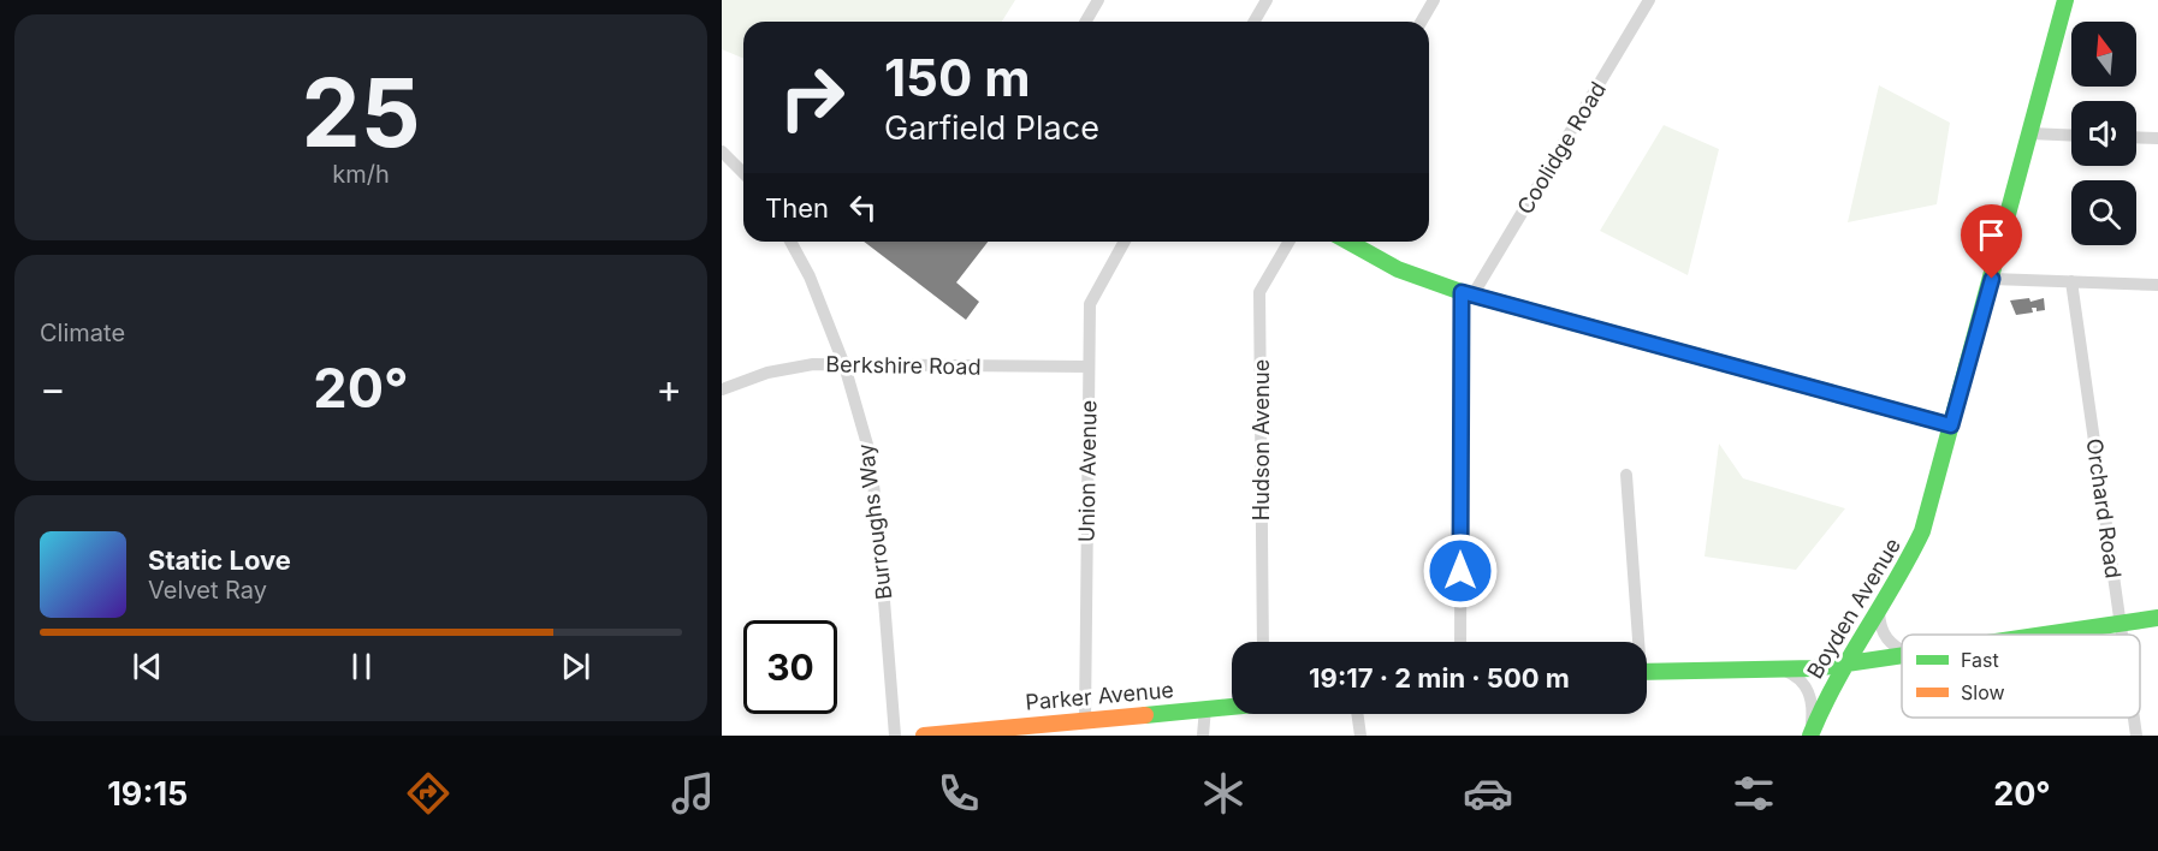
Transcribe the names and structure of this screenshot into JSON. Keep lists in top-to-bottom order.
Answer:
{
  "streets": {
    "street": [
      "Coolidge Road",
      "Berkshire Road",
      "Hudson Avenue",
      "Union Avenue",
      "Orchard Road",
      "Burroughs Way",
      "Boyden Avenue",
      "Parker Avenue"
    ]
  },
  "crossings": [
    ["Berkshire Road", "Union Avenue"],
    ["Berkshire Road", "Burroughs Way"],
    ["Union Avenue", "Parker Avenue"]
  ],
  "legend": ["Fast", "Slow"],
  "north": "top",
  "page": {
    "tile": [
      ["25", "km/h"],
      "Climate"
    ],
    "turn": ["150 m", "Garfield Place"],
    "then": "Then",
    "heat": ["−", "20°", "+"],
    "song": ["Static Love", "Velvet Ray"],
    "limit": "30",
    "trip": "19:17 · 2 min · 500 m",
    "tabs": ["19:15", "20°"]
  }
}
